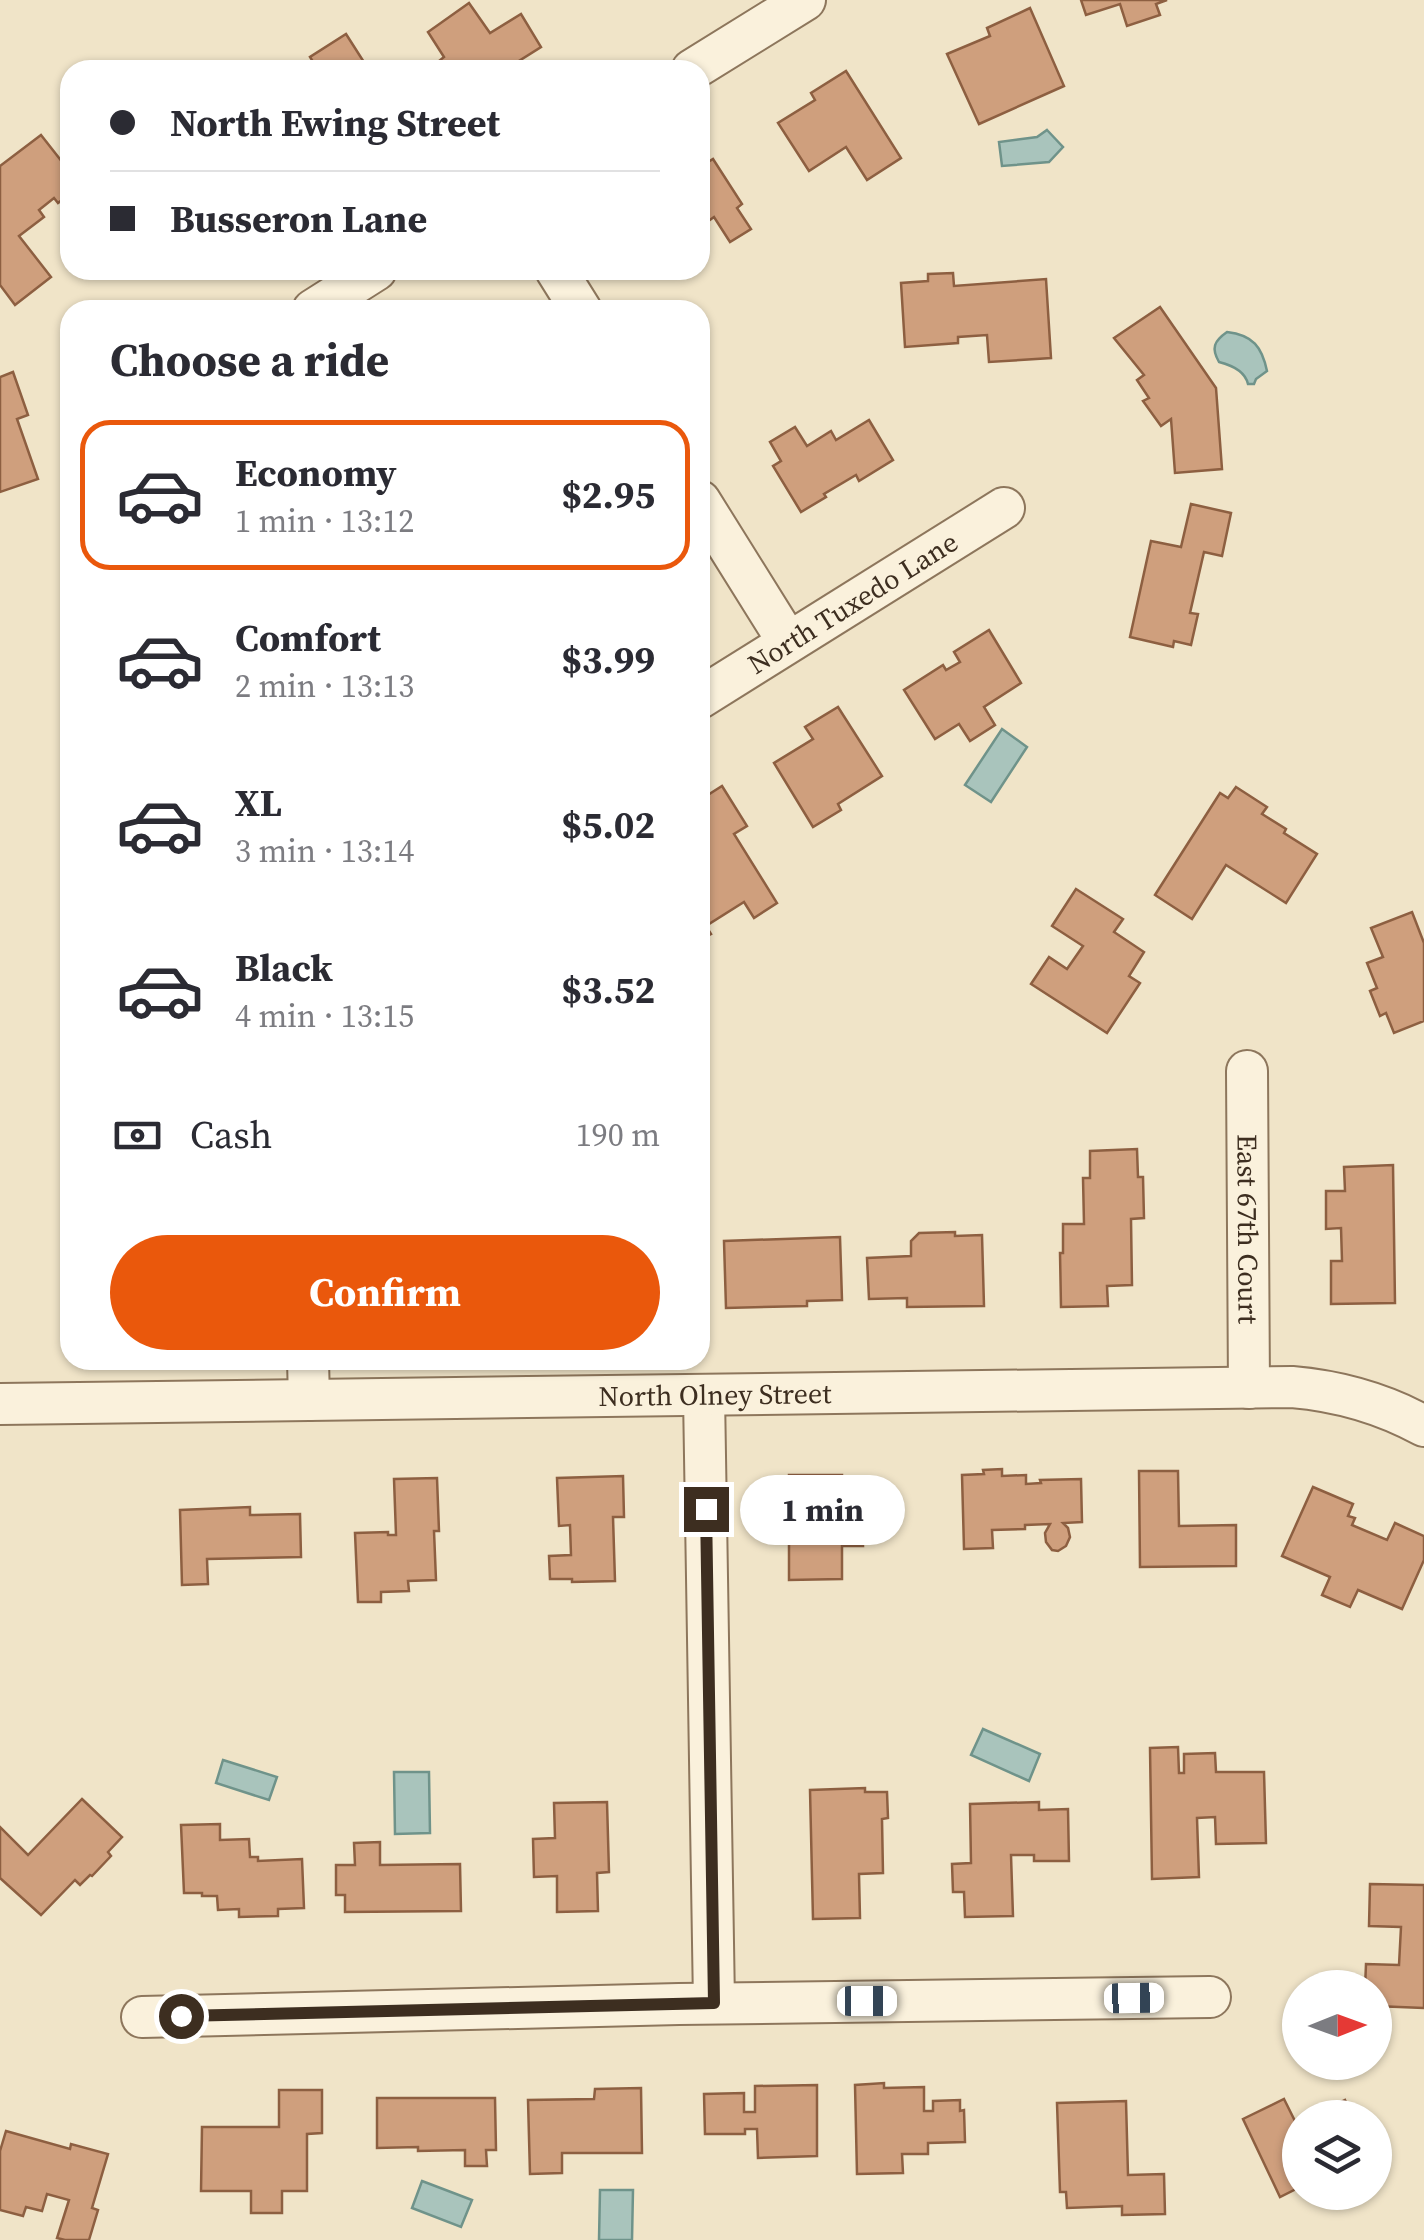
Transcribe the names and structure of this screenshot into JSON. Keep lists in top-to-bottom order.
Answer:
{
  "streets": {
    "street": ["North Tuxedo Lane", "East 67th Court", "North Olney Street"]
  },
  "crossings": [
    ["East 67th Court", "North Olney Street"]
  ],
  "north": "right",
  "page": {
    "banner": ["North Ewing Street", "Busseron Lane"],
    "heading": "Choose a ride",
    "list": [
      {
        "name": "Economy",
        "note": "1 min · 13:12",
        "value": "$2.95"
      },
      {
        "name": "Comfort",
        "note": "2 min · 13:13",
        "value": "$3.99"
      },
      {
        "name": "XL",
        "note": "3 min · 13:14",
        "value": "$5.02"
      },
      {
        "name": "Black",
        "note": "4 min · 13:15",
        "value": "$3.52"
      }
    ],
    "pay": ["Cash", "190 m"],
    "buttons": "Confirm",
    "bubble": "1 min"
  }
}
